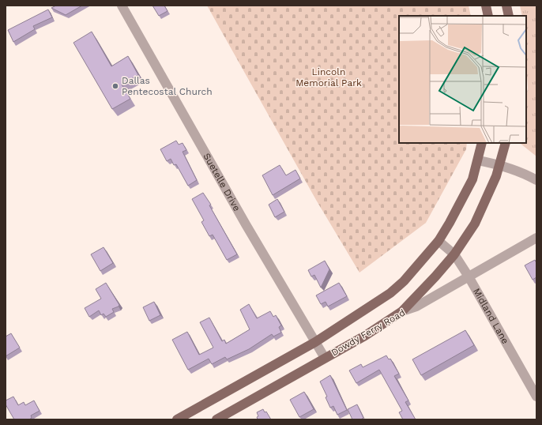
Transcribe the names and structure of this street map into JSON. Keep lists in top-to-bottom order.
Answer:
{
  "streets": {
    "main road": ["Dowdy Ferry Road"],
    "street": ["Suetelle Drive", "Midland Lane"]
  },
  "crossings": [
    ["Suetelle Drive", "Dowdy Ferry Road"],
    ["Midland Lane", "Dowdy Ferry Road"]
  ],
  "parks": ["Lincoln Memorial Park"],
  "places": ["Dallas Pentecostal Church"]
}
